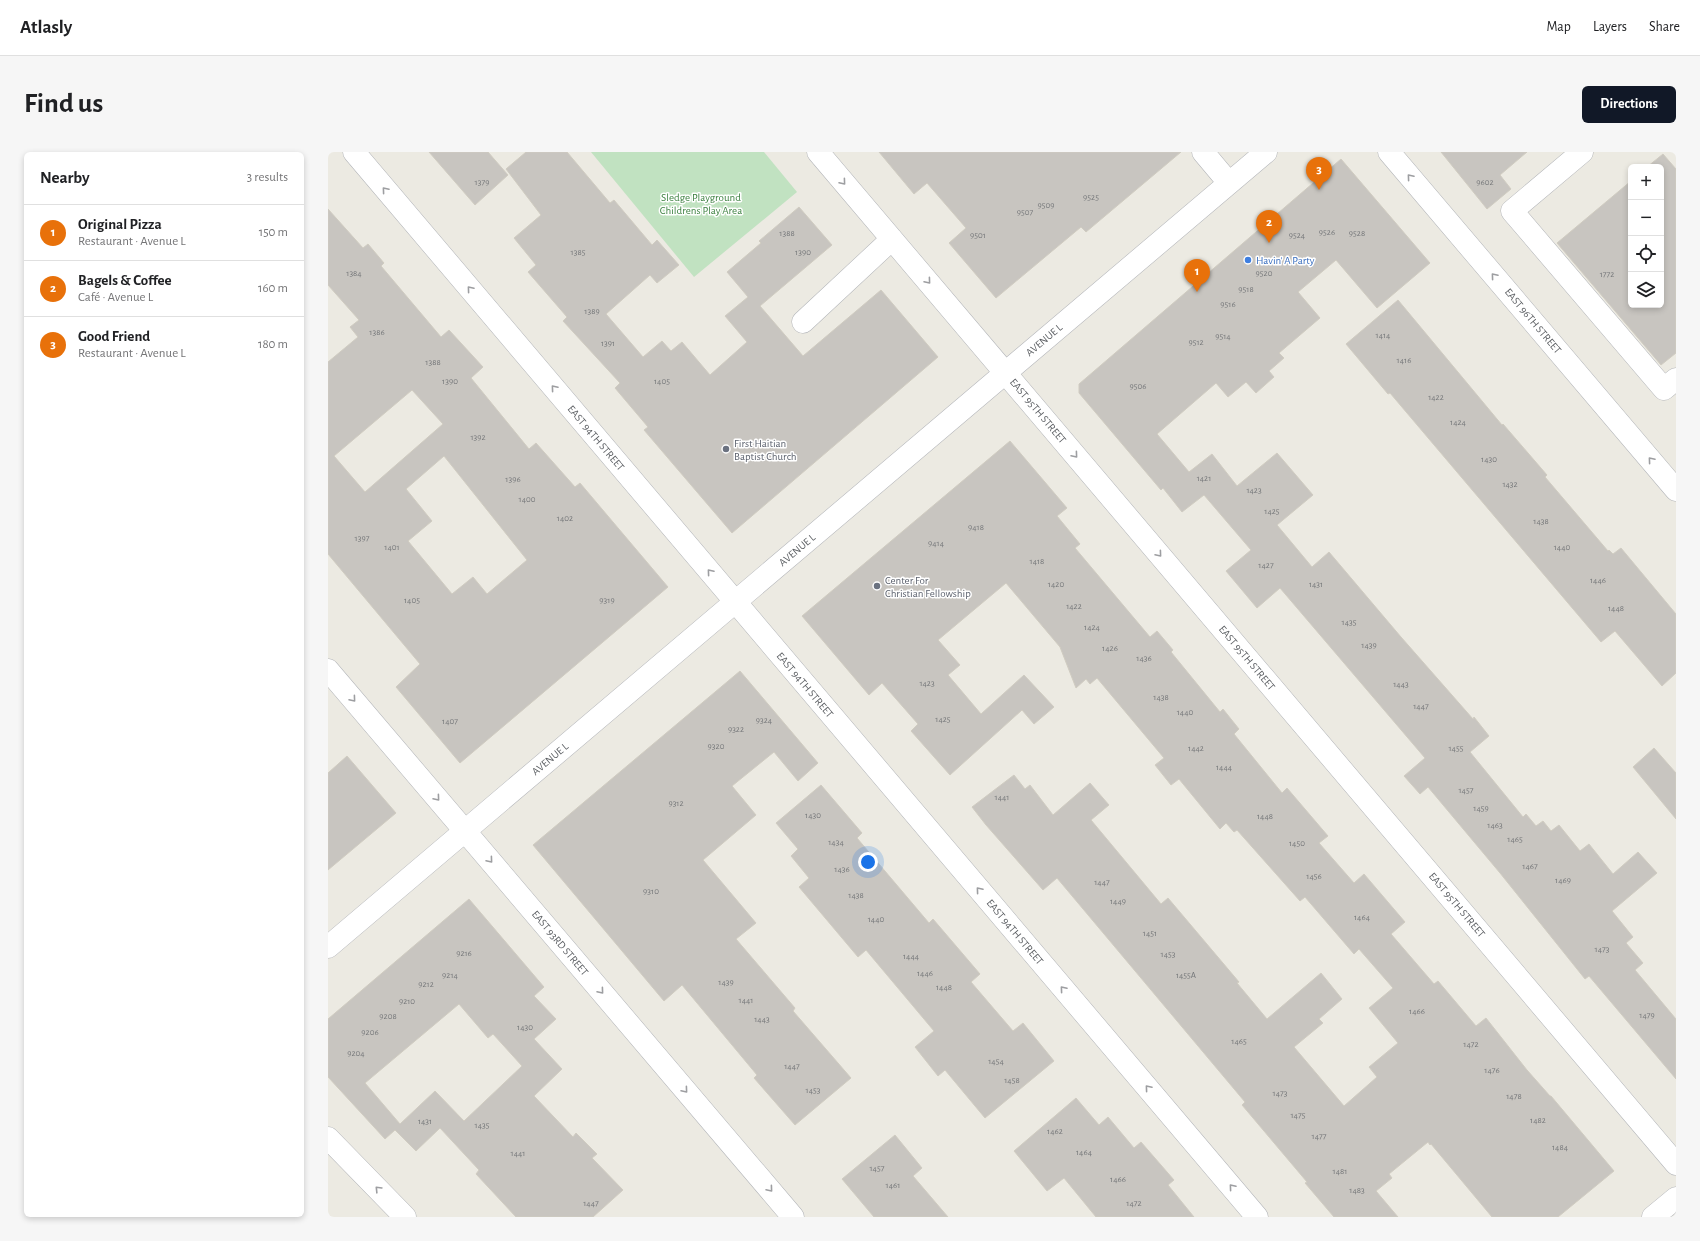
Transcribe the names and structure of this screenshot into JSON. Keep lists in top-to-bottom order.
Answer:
{
  "streets": {
    "street": [
      "EAST 96TH STREET",
      "AVENUE L",
      "EAST 95TH STREET",
      "EAST 94TH STREET",
      "EAST 93RD STREET"
    ]
  },
  "crossings": [
    ["AVENUE L", "EAST 95TH STREET"],
    ["AVENUE L", "EAST 94TH STREET"],
    ["AVENUE L", "EAST 93RD STREET"]
  ],
  "one_way": [
    "EAST 96TH STREET",
    "EAST 95TH STREET",
    "EAST 94TH STREET",
    "EAST 93RD STREET"
  ],
  "parks": ["Sledge Playground Childrens Play Area"],
  "places": ["Havin' A Party", "First Haitian Baptist Church", "Center For Christian Fellowship"],
  "house_numbers": [
    "1379",
    "9602",
    "9525",
    "9509",
    "9507",
    "9526",
    "1388",
    "9528",
    "9501",
    "9524",
    "1385",
    "1390",
    "1384",
    "9520",
    "1772",
    "9518",
    "9516",
    "1389",
    "1386",
    "1414",
    "9514",
    "9512",
    "1391",
    "1416",
    "1388",
    "1390",
    "1405",
    "9506",
    "1422",
    "1424",
    "1392",
    "1430",
    "1421",
    "1396",
    "1432",
    "1423",
    "1400",
    "1425",
    "1402",
    "1438",
    "9418",
    "1397",
    "9414",
    "1401",
    "1440",
    "1418",
    "1427",
    "1446",
    "1420",
    "1431",
    "1405",
    "9319",
    "1422",
    "1448",
    "1435",
    "1424",
    "1439",
    "1426",
    "1436",
    "1423",
    "1443",
    "1438",
    "1447",
    "1440",
    "1425",
    "9324",
    "1407",
    "9322",
    "9320",
    "1442",
    "1455",
    "1444",
    "1457",
    "1441",
    "9312",
    "1459",
    "1430",
    "1448",
    "1463",
    "1465",
    "1434",
    "1450",
    "1467",
    "1436",
    "1456",
    "1469",
    "1447",
    "9310",
    "1438",
    "1449",
    "1464",
    "1440",
    "1451",
    "1473",
    "9216",
    "1453",
    "1444",
    "1446",
    "9214",
    "1455A",
    "1439",
    "9212",
    "1448",
    "1441",
    "9210",
    "1466",
    "1479",
    "9208",
    "1443",
    "1430",
    "9206",
    "1465",
    "1472",
    "9204",
    "1454",
    "1447",
    "1476",
    "1458",
    "1453",
    "1473",
    "1478",
    "1475",
    "1482",
    "1431",
    "1435",
    "1462",
    "1477",
    "1484",
    "1464",
    "1441",
    "1457",
    "1481",
    "1466",
    "1461",
    "1483",
    "1447",
    "1472"
  ],
  "page": {
    "header": "Atlasly",
    "nav": ["Map", "Layers", "Share"],
    "buttons": "Directions",
    "title": "Find us",
    "heading": ["Nearby", "3 results"],
    "pins": ["3", "2", "1"],
    "map_buttons": ["+", "−"],
    "list": [
      {
        "mark": "1",
        "name": "Original Pizza",
        "note": "Restaurant · Avenue L",
        "value": "150 m"
      },
      {
        "mark": "2",
        "name": "Bagels & Coffee",
        "note": "Café · Avenue L",
        "value": "160 m"
      },
      {
        "mark": "3",
        "name": "Good Friend",
        "note": "Restaurant · Avenue L",
        "value": "180 m"
      }
    ]
  }
}
